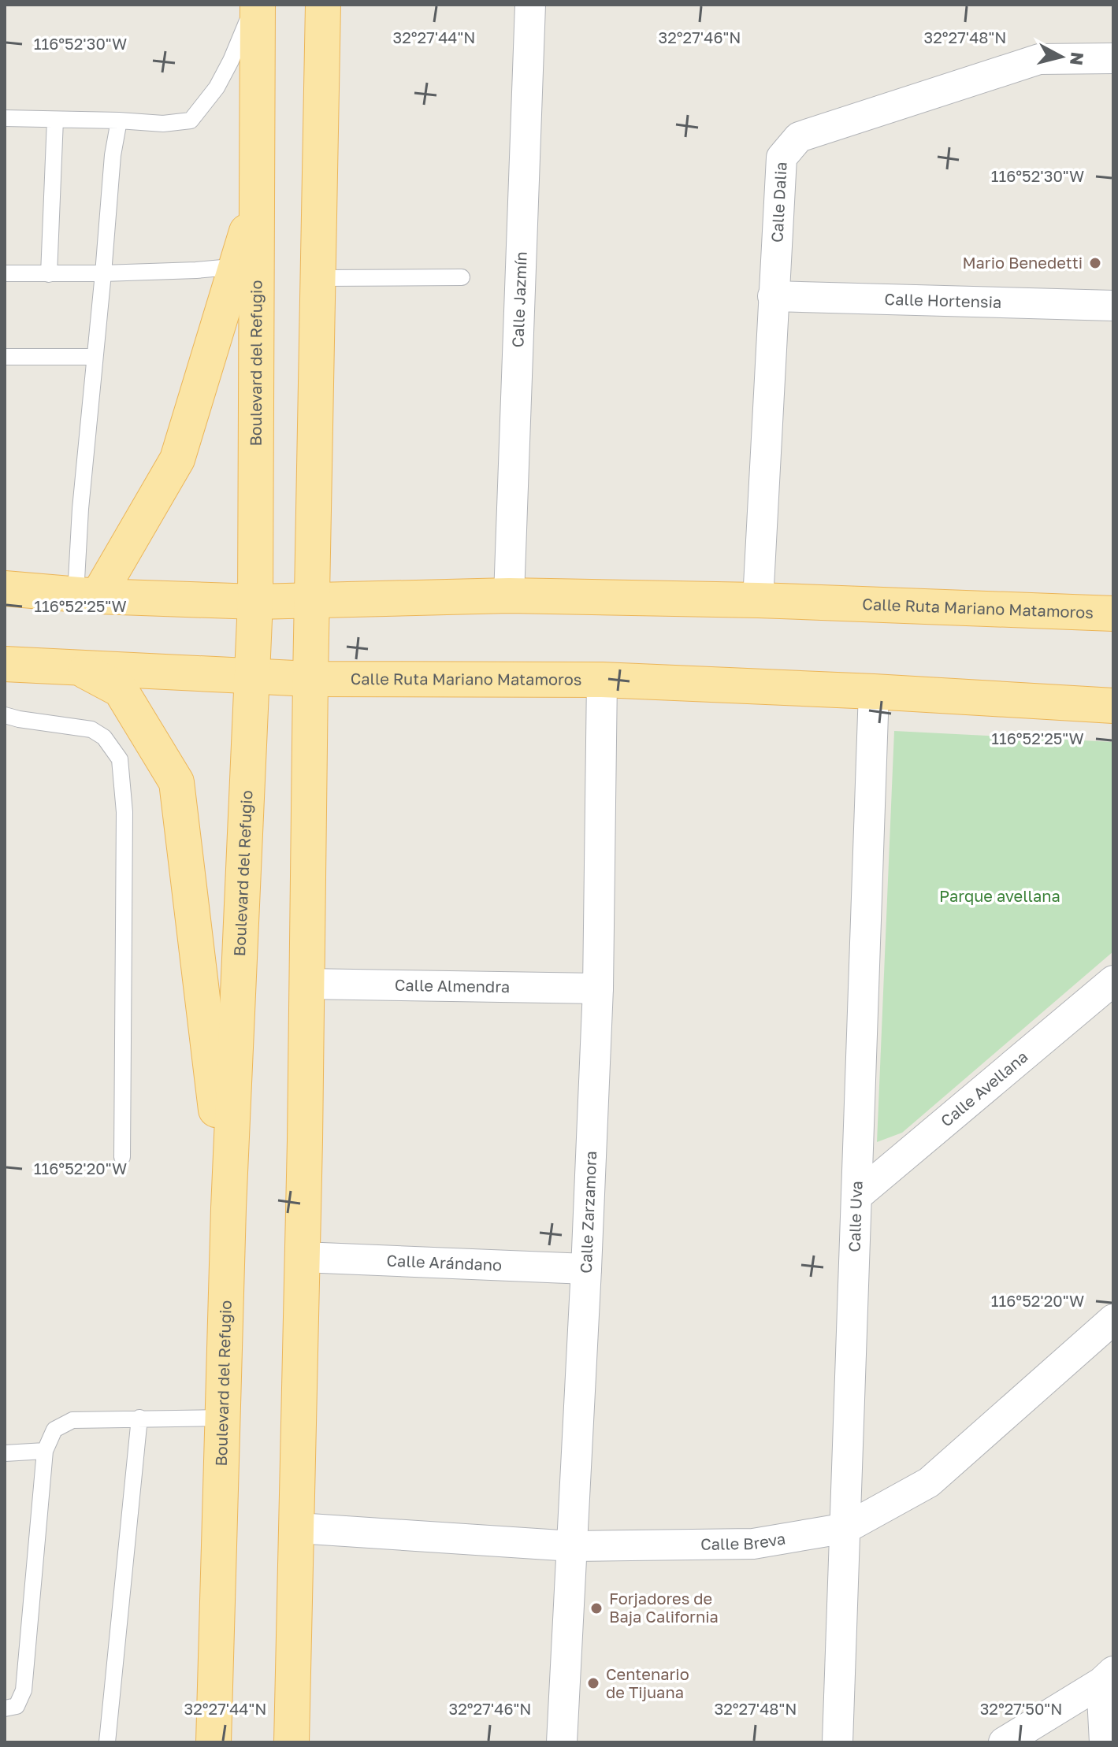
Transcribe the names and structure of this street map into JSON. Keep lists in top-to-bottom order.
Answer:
{
  "streets": {
    "main road": ["Boulevard del Refugio", "Calle Ruta Mariano Matamoros"],
    "street": [
      "Calle Dalia",
      "Calle Jazmín",
      "Calle Hortensia",
      "Calle Almendra",
      "Calle Avellana",
      "Calle Zarzamora",
      "Calle Uva",
      "Calle Arándano",
      "Calle Breva"
    ]
  },
  "crossings": [
    ["Calle Dalia", "Calle Hortensia"],
    ["Calle Dalia", "Calle Ruta Mariano Matamoros"],
    ["Calle Jazmín", "Calle Ruta Mariano Matamoros"],
    ["Boulevard del Refugio", "Calle Ruta Mariano Matamoros"],
    ["Calle Ruta Mariano Matamoros", "Calle Zarzamora"],
    ["Calle Ruta Mariano Matamoros", "Calle Uva"],
    ["Calle Almendra", "Calle Zarzamora"],
    ["Calle Avellana", "Calle Uva"],
    ["Calle Zarzamora", "Calle Arándano"],
    ["Calle Zarzamora", "Calle Breva"],
    ["Calle Uva", "Calle Breva"]
  ],
  "parks": ["Parque avellana"],
  "places": ["Mario Benedetti", "Forjadores de Baja California", "Centenario de Tijuana"],
  "north": "right",
  "coordinates": [
    "32°27'44\"N",
    "32°27'46\"N",
    "32°27'48\"N",
    "116°52'30\"W",
    "116°52'25\"W",
    "116°52'20\"W",
    "32°27'50\"N"
  ]
}
